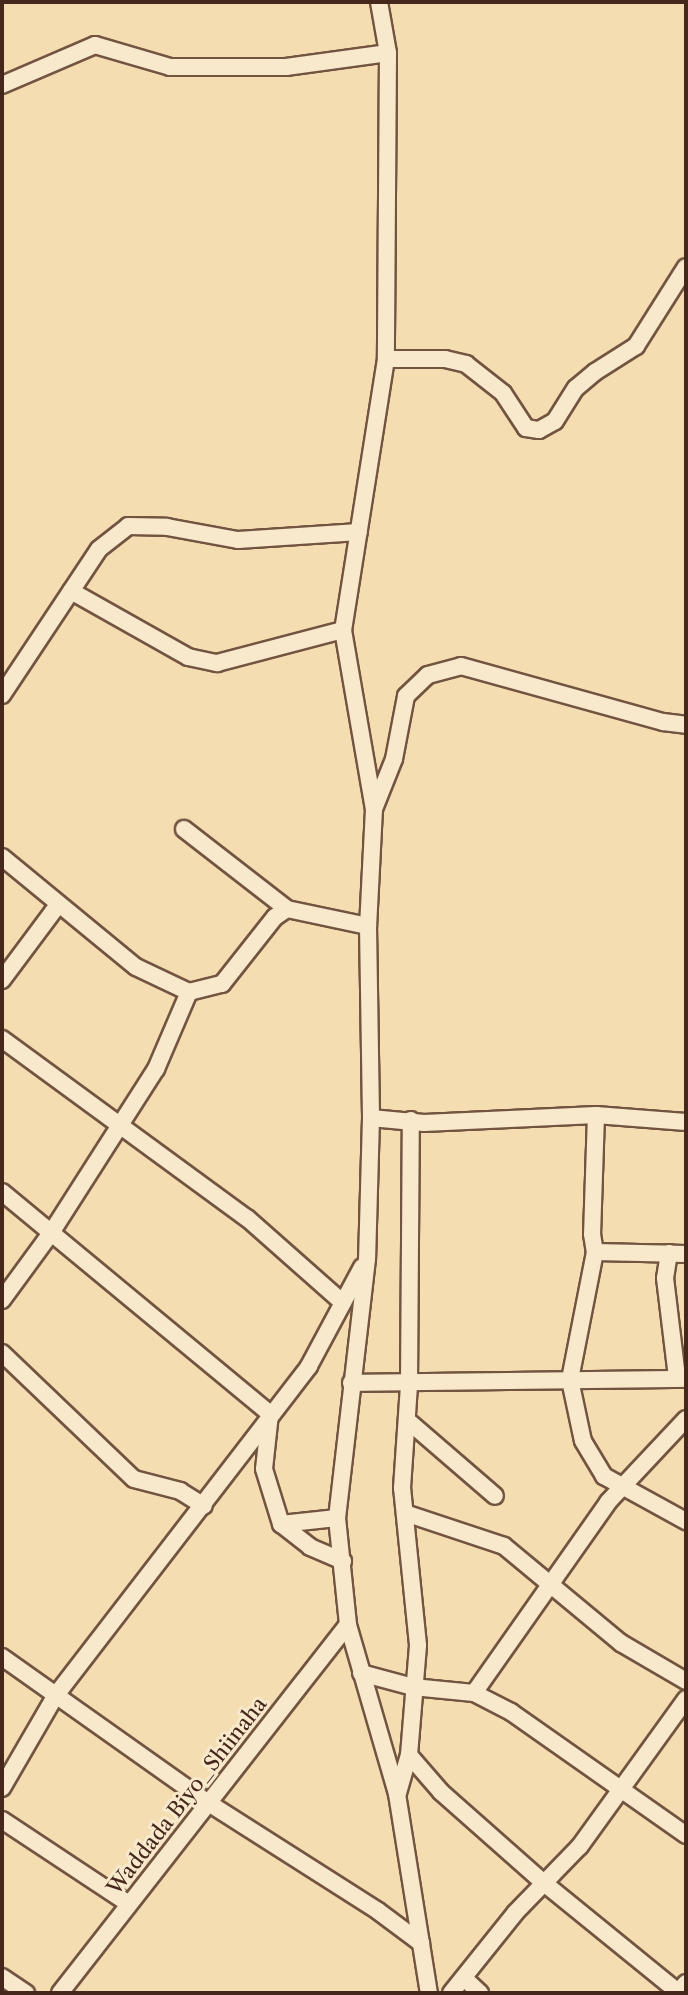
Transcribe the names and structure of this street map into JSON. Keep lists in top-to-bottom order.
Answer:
{
  "streets": {
    "street": ["Waddada Biyo_Shiinaha"]
  }
}
